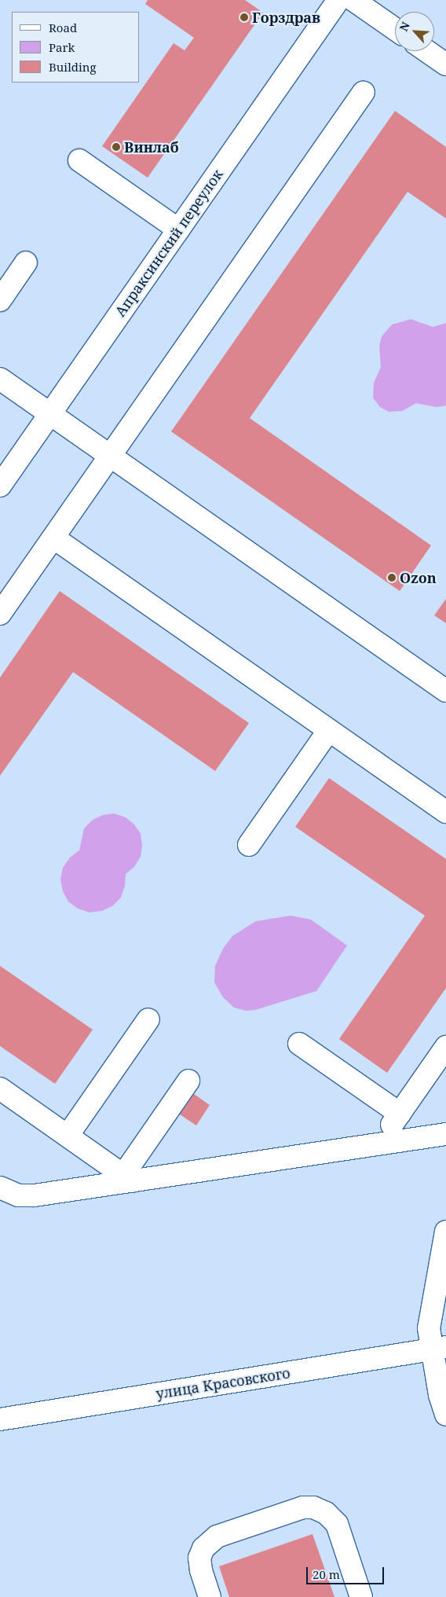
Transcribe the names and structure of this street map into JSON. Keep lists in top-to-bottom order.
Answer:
{
  "streets": {
    "street": ["Апраксинский переулок", "улица Красовского"]
  },
  "places": ["Горздрав", "Винлаб", "Ozon"],
  "legend": ["Road", "Park", "Building"],
  "scale_bar": "20 m",
  "north": "top left"
}
